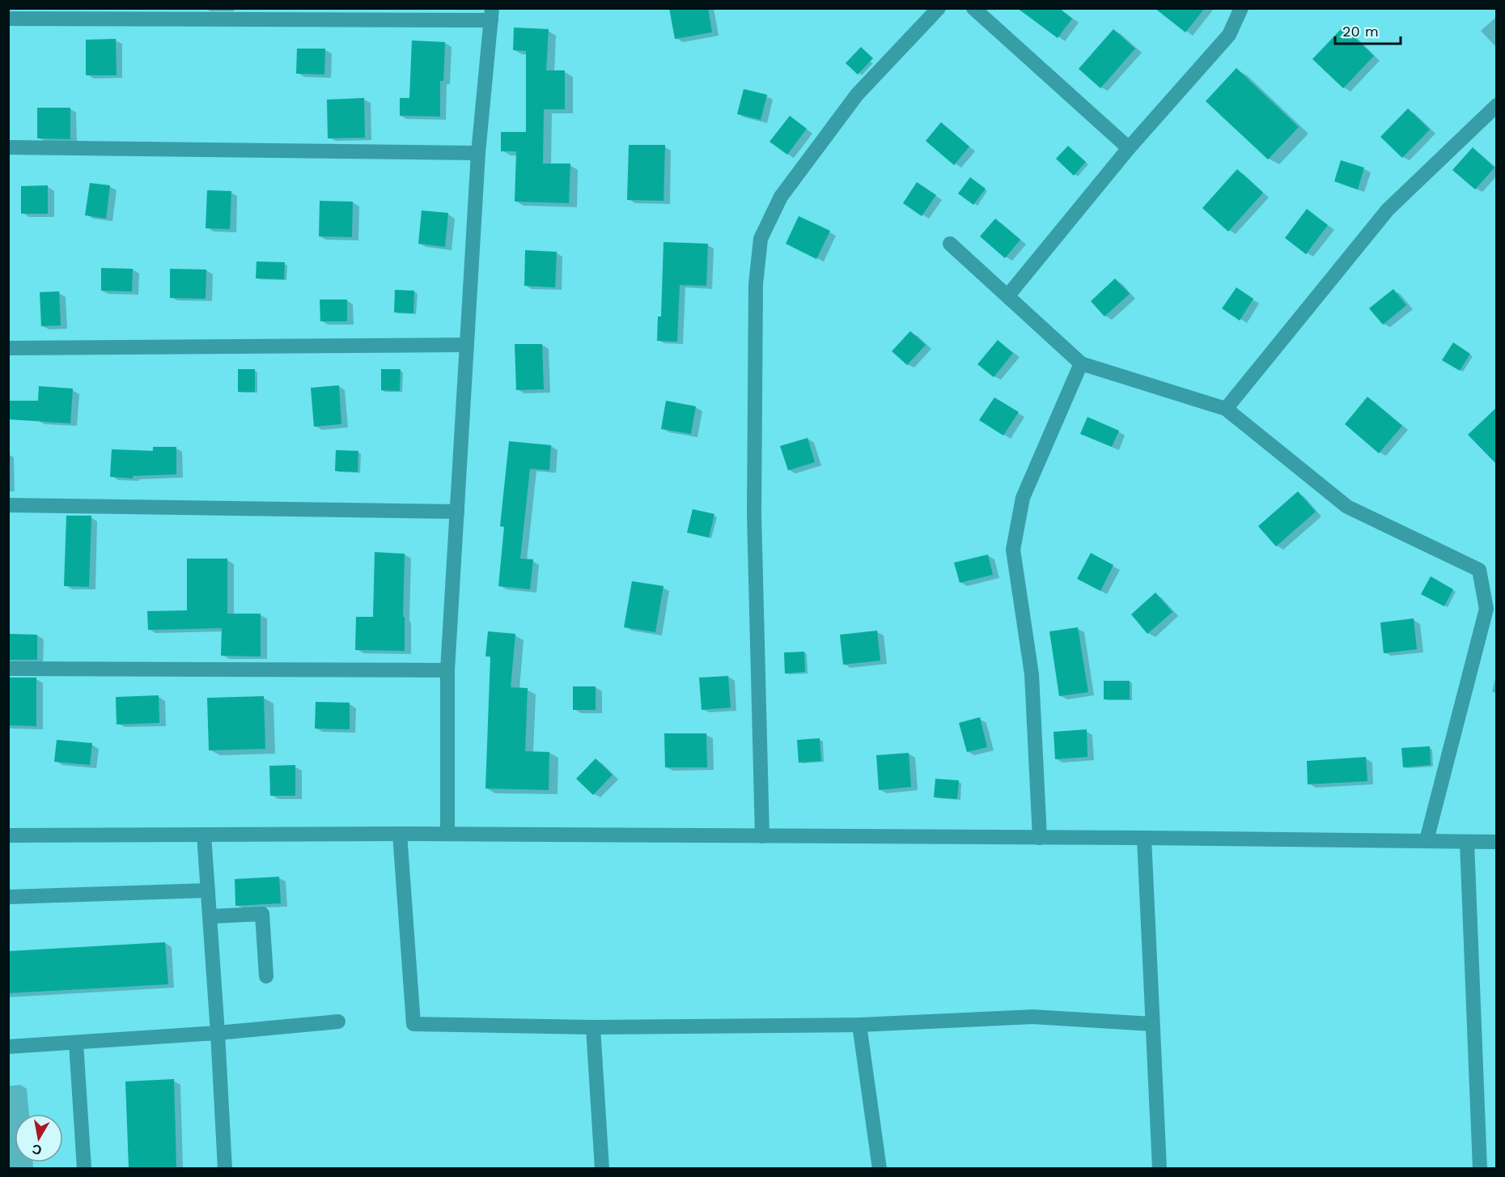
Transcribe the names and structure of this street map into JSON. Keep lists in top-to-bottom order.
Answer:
{
  "scale_bar": "20 m",
  "north": "bottom"
}
